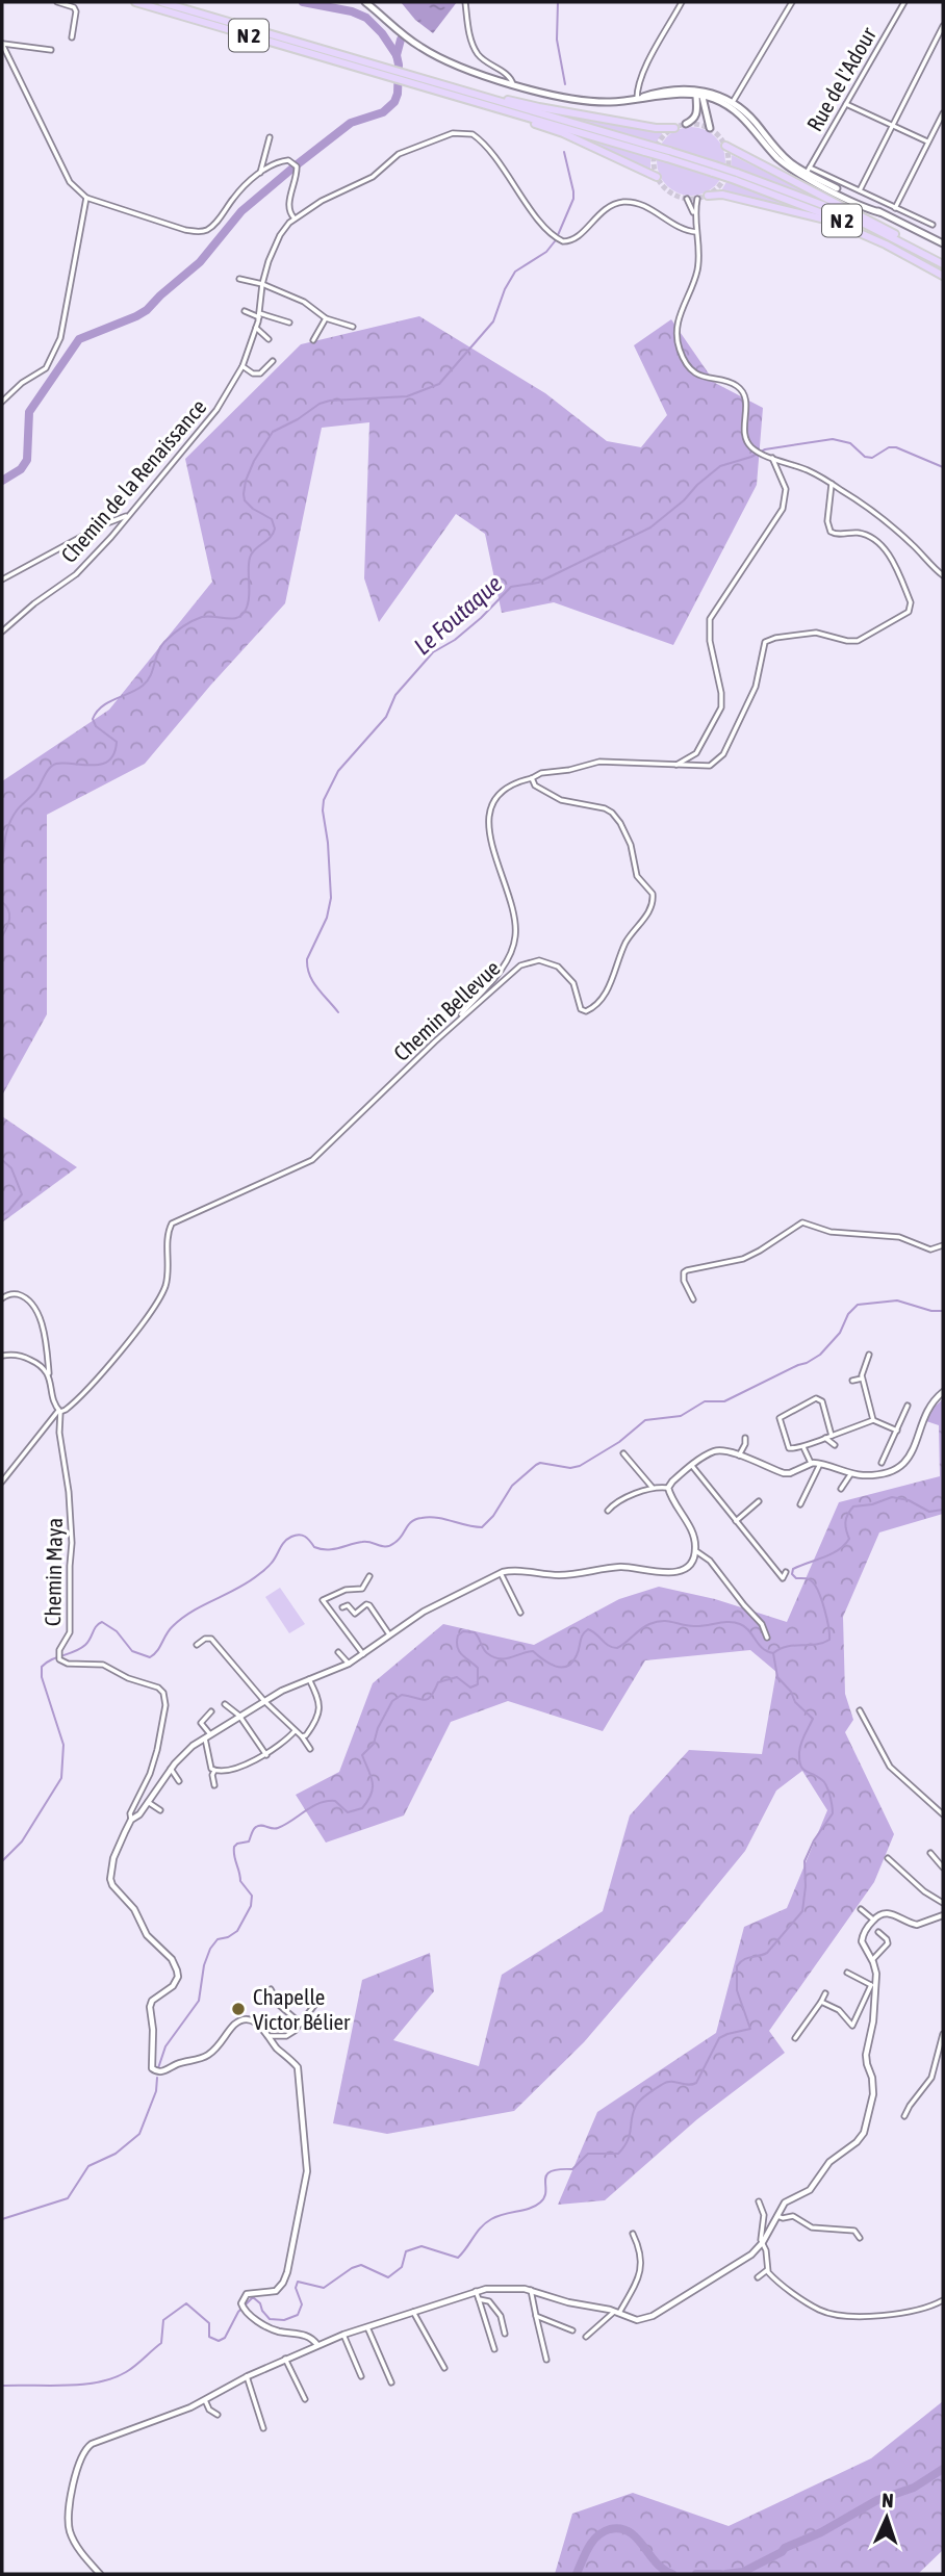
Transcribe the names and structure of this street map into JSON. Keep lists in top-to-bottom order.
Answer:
{
  "streets": {
    "highway": ["N 2"],
    "street": [
      "Rue de l'Adour",
      "Chemin de la Renaissance",
      "Chemin Bellevue",
      "Chemin Maya"
    ]
  },
  "crossings": [
    ["Chemin Bellevue", "Chemin Maya"]
  ],
  "water": ["Le Foutaque"],
  "places": ["Chapelle Victor Bélier"],
  "north": "top"
}
